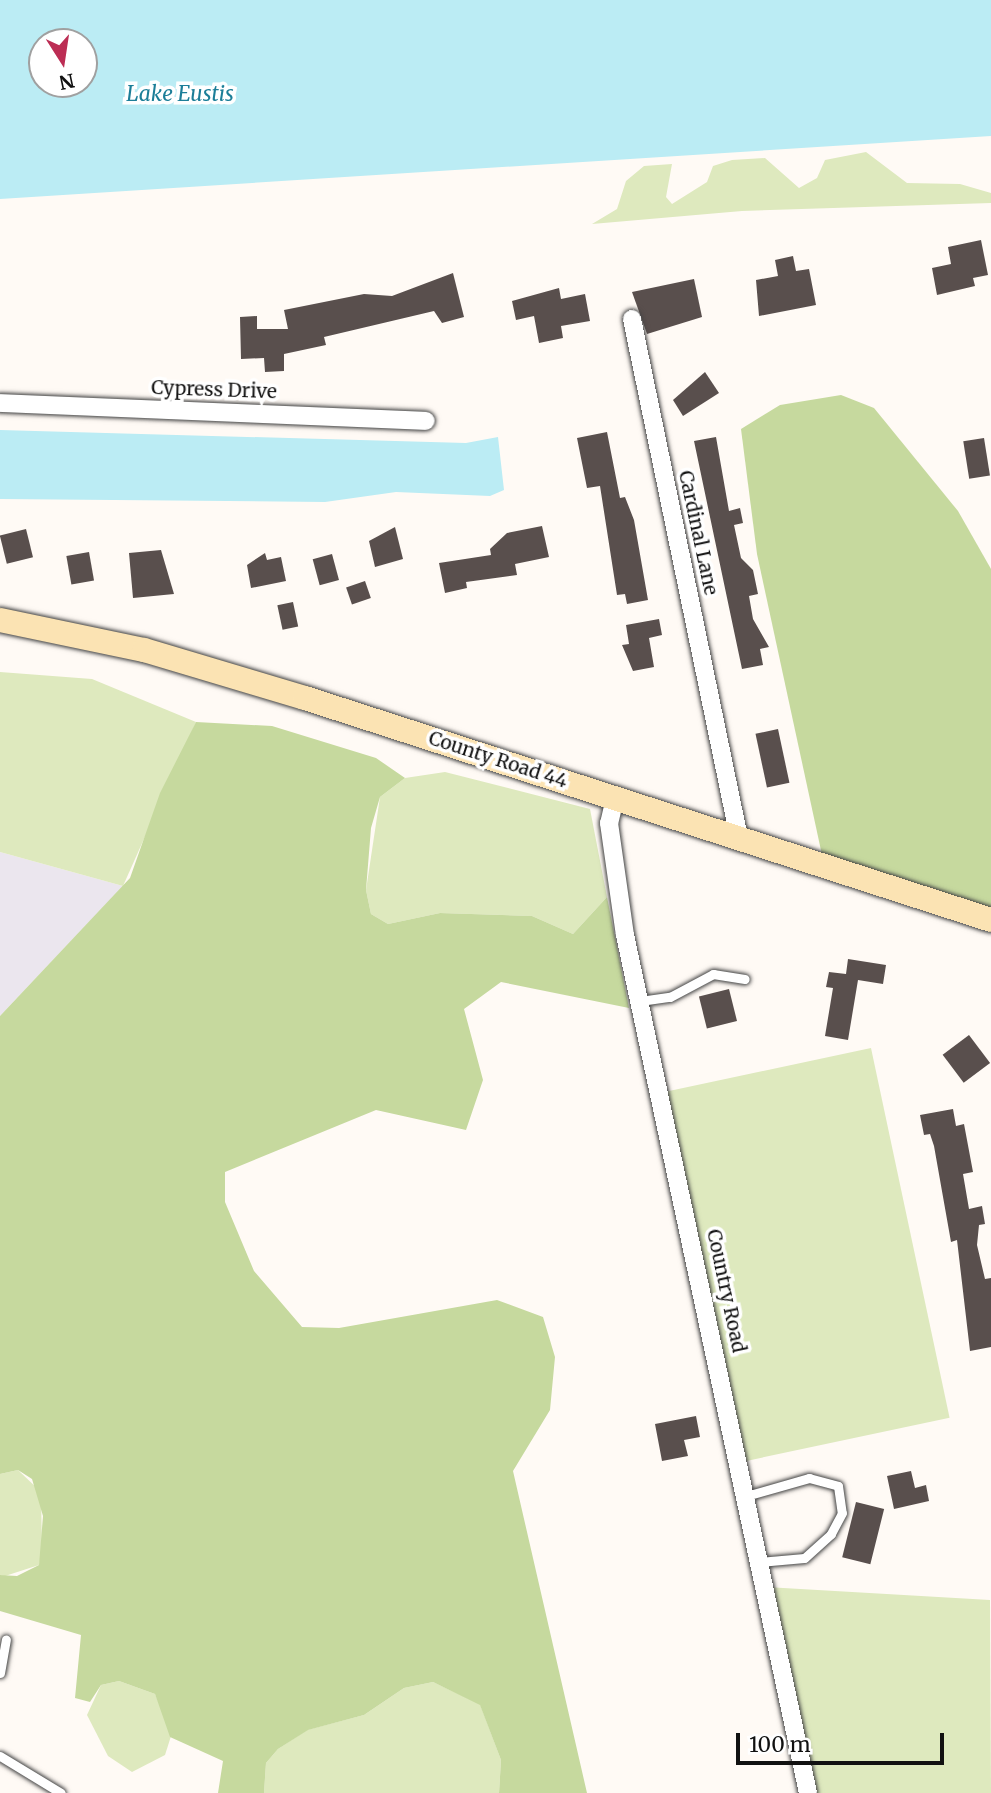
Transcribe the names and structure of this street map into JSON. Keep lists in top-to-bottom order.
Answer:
{
  "streets": {
    "main road": ["County Road 44"],
    "street": ["Cypress Drive", "Cardinal Lane", "Country Road"]
  },
  "crossings": [
    ["Cardinal Lane", "County Road 44"],
    ["County Road 44", "Country Road"]
  ],
  "water": ["Lake Eustis"],
  "scale_bar": "100 m",
  "north": "bottom"
}
